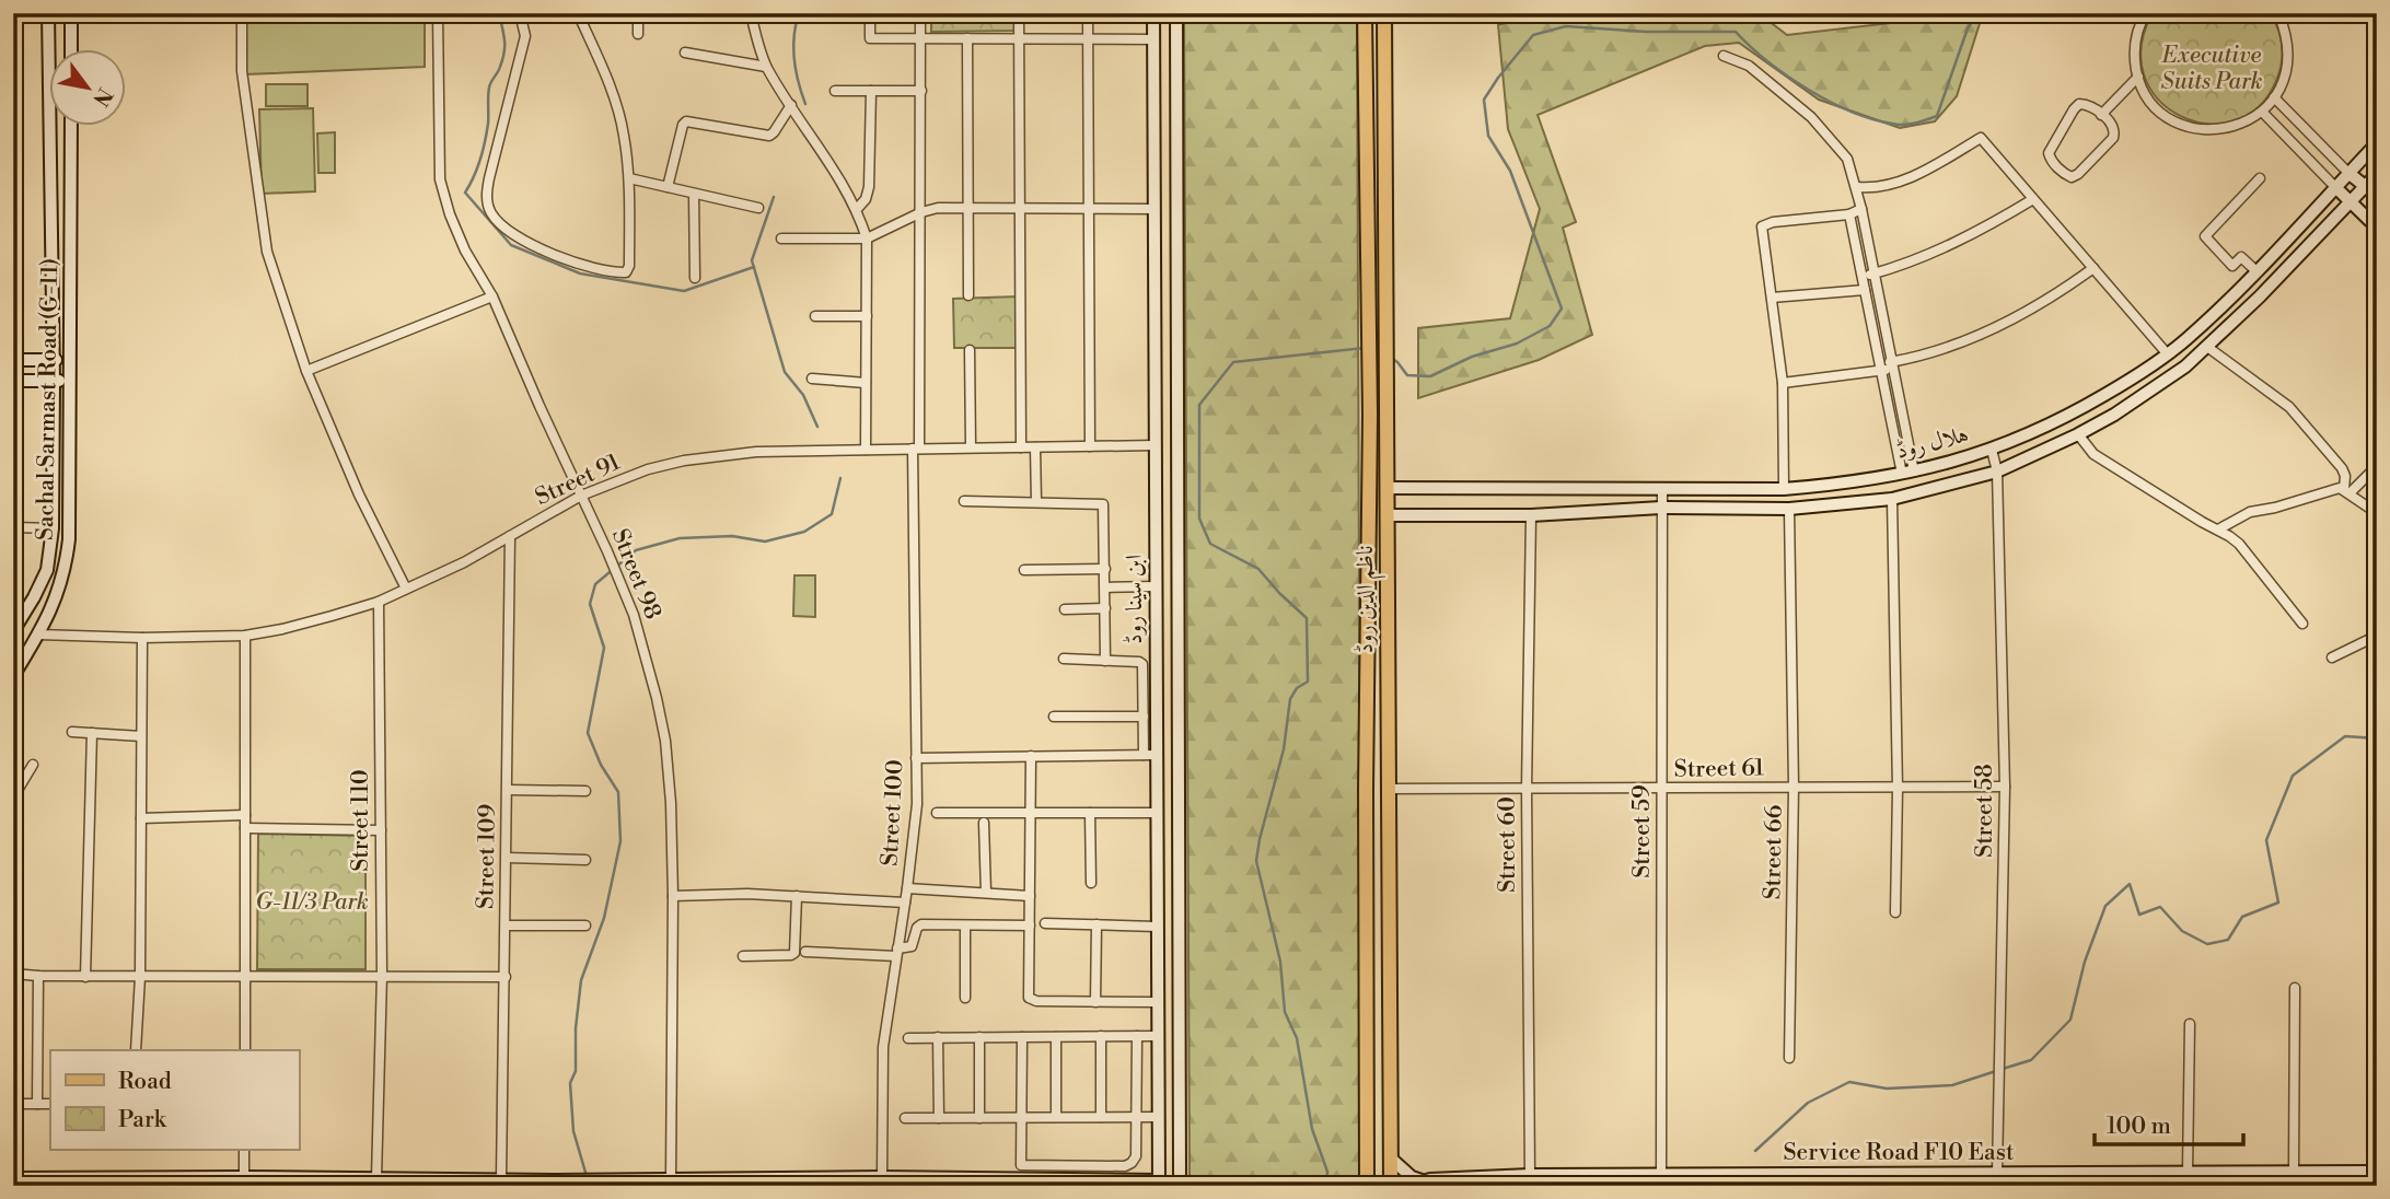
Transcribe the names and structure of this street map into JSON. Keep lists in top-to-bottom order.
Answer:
{
  "streets": {
    "main road": ["ناظم الدین روڈ"],
    "street": [
      "Sachal Sarmast Road (G-11)",
      "ہلال روڈ",
      "Street 91",
      "Street 98",
      "ابن سینا روڈ",
      "Street 61",
      "Street 58",
      "Street 100",
      "Street 110",
      "Street 59",
      "Street 60",
      "Street 66",
      "Street 109",
      "Service Road F10 East"
    ]
  },
  "crossings": [
    ["Sachal Sarmast Road (G-11)", "Street 91"],
    ["ہلال روڈ", "ناظم الدین روڈ"],
    ["ہلال روڈ", "Street 58"],
    ["ہلال روڈ", "Street 59"],
    ["ہلال روڈ", "Street 60"],
    ["ہلال روڈ", "Street 66"],
    ["Street 91", "Street 98"],
    ["Street 91", "ابن سینا روڈ"],
    ["Street 91", "Street 100"],
    ["Street 91", "Street 110"],
    ["Street 91", "Street 109"],
    ["ناظم الدین روڈ", "Street 61"],
    ["ناظم الدین روڈ", "Service Road F10 East"],
    ["Street 61", "Street 58"],
    ["Street 61", "Street 59"],
    ["Street 61", "Street 60"],
    ["Street 61", "Street 66"],
    ["Street 58", "Service Road F10 East"],
    ["Street 59", "Service Road F10 East"],
    ["Street 60", "Service Road F10 East"]
  ],
  "parks": ["Executive Suits Park", "G-11/3 Park"],
  "legend": ["Road", "Park"],
  "scale_bar": "100 m",
  "north": "bottom right"
}
